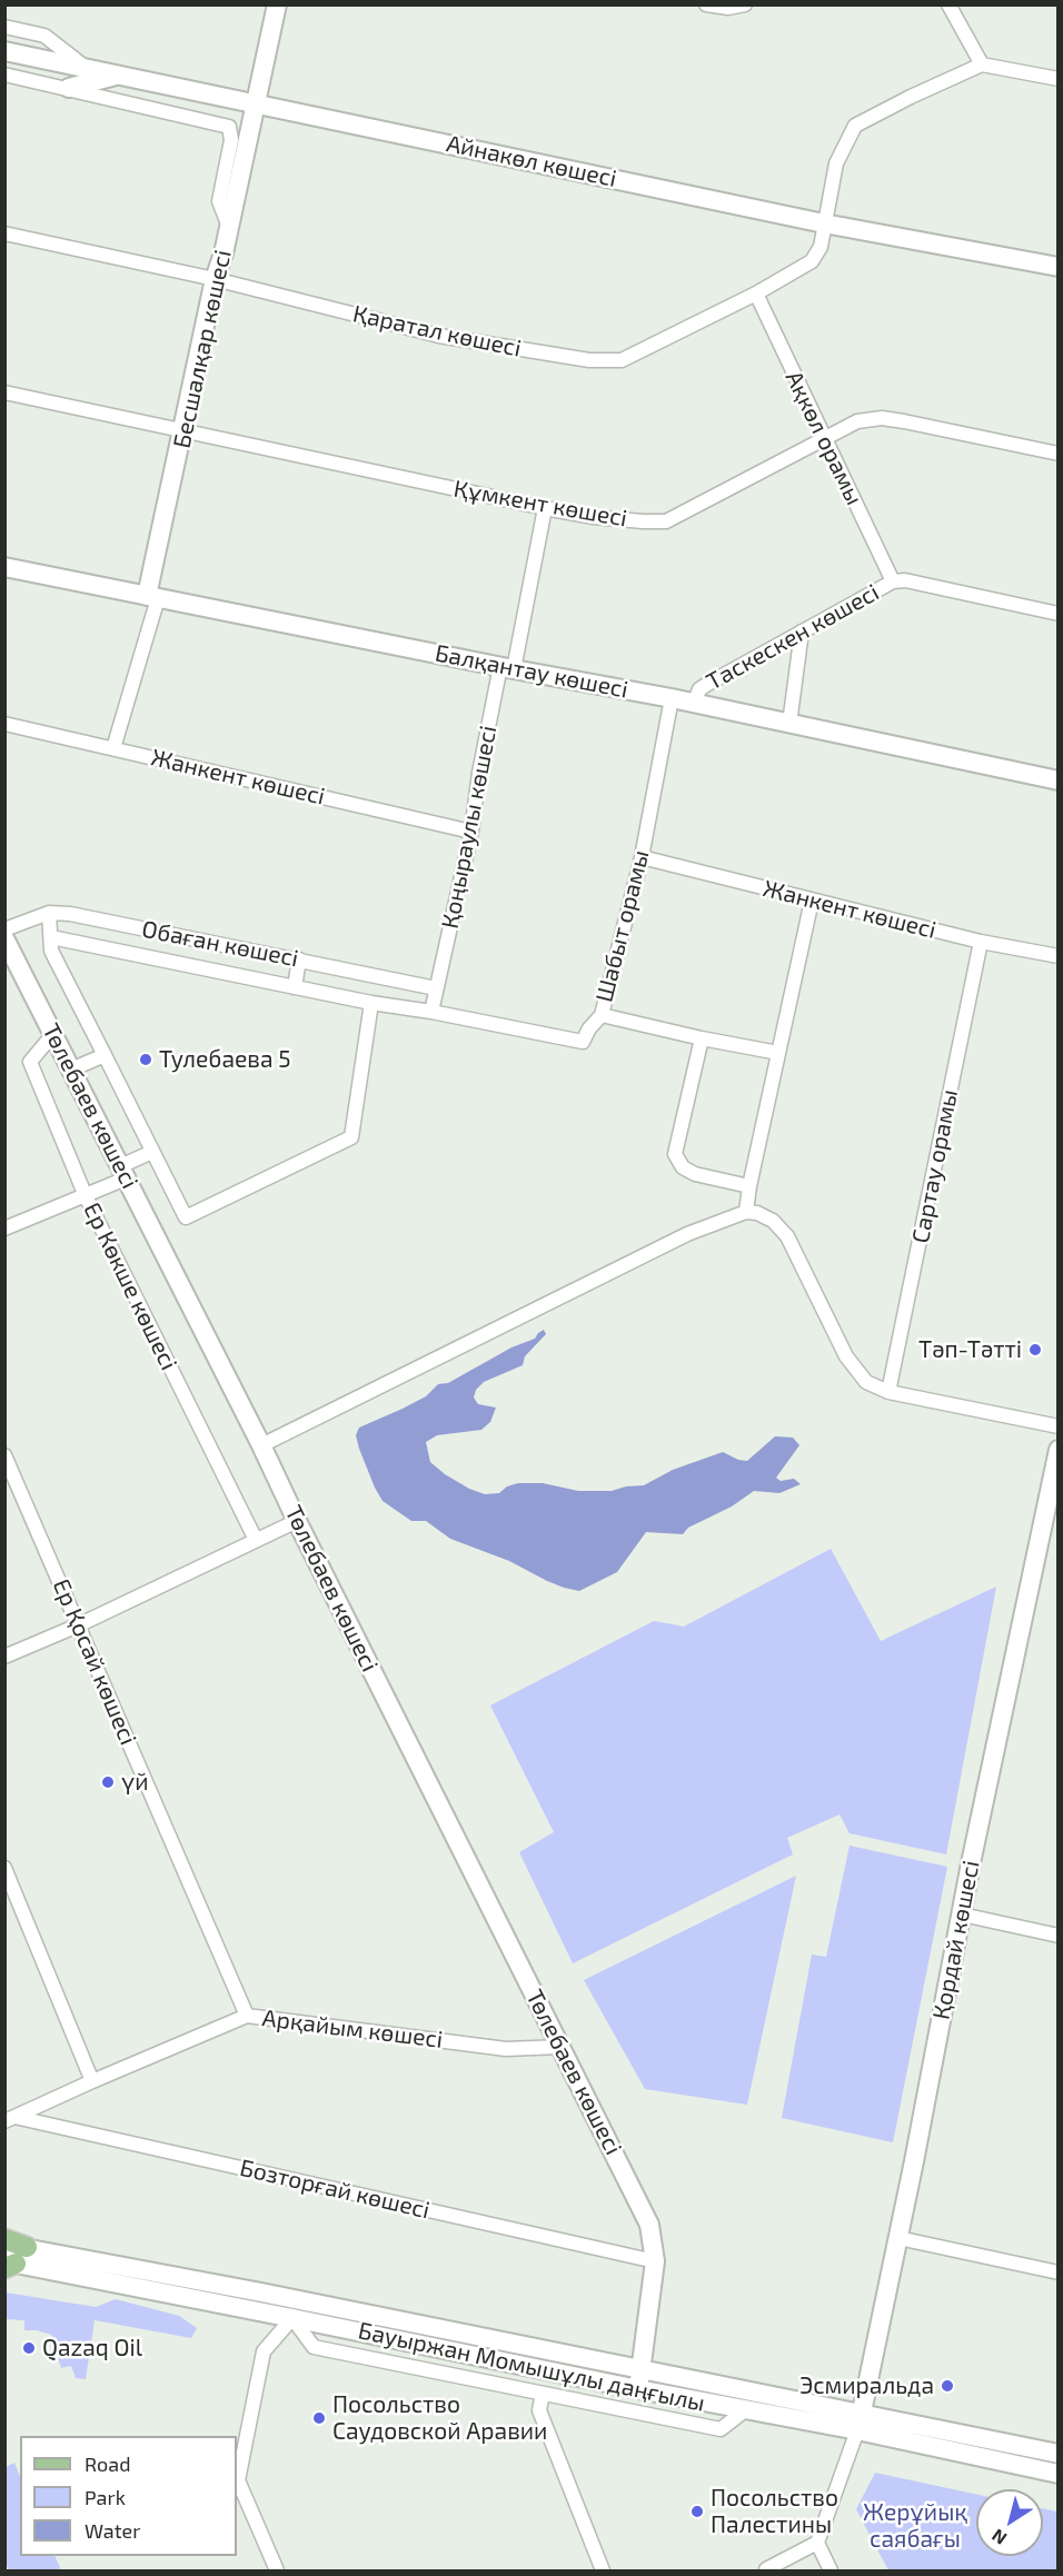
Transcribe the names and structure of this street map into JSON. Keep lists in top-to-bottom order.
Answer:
{
  "streets": {
    "street": [
      "Айнакөл көшесі",
      "Қаратал көшесі",
      "Бесшалқар көшесі",
      "Ақкөл орамы",
      "Құмкент көшесі",
      "Таскескен көшесі",
      "Балқантау көшесі",
      "Жанкент көшесі",
      "Қоңыраулы көшесі",
      "Шабыт орамы",
      "Обаған көшесі",
      "Төлебаев көшесі",
      "Сартау орамы",
      "Ер Көкше көшесі",
      "Ер Қосай көшесі",
      "Қордай көшесі",
      "Арқайым көшесі",
      "Бозторғай көшесі",
      "Бауыржан Момышұлы даңғылы"
    ]
  },
  "crossings": [
    ["Айнакөл көшесі", "Қаратал көшесі"],
    ["Айнакөл көшесі", "Бесшалқар көшесі"],
    ["Қаратал көшесі", "Бесшалқар көшесі"],
    ["Қаратал көшесі", "Ақкөл орамы"],
    ["Бесшалқар көшесі", "Құмкент көшесі"],
    ["Бесшалқар көшесі", "Балқантау көшесі"],
    ["Ақкөл орамы", "Құмкент көшесі"],
    ["Ақкөл орамы", "Таскескен көшесі"],
    ["Құмкент көшесі", "Қоңыраулы көшесі"],
    ["Таскескен көшесі", "Балқантау көшесі"],
    ["Балқантау көшесі", "Қоңыраулы көшесі"],
    ["Балқантау көшесі", "Шабыт орамы"],
    ["Жанкент көшесі", "Қоңыраулы көшесі"],
    ["Жанкент көшесі", "Шабыт орамы"],
    ["Жанкент көшесі", "Сартау орамы"],
    ["Қоңыраулы көшесі", "Обаған көшесі"],
    ["Төлебаев көшесі", "Ер Көкше көшесі"],
    ["Төлебаев көшесі", "Арқайым көшесі"],
    ["Төлебаев көшесі", "Бозторғай көшесі"],
    ["Төлебаев көшесі", "Бауыржан Момышұлы даңғылы"],
    ["Ер Қосай көшесі", "Арқайым көшесі"],
    ["Қордай көшесі", "Бауыржан Момышұлы даңғылы"],
    ["Арқайым көшесі", "Бозторғай көшесі"]
  ],
  "parks": ["Жерұйық саябағы"],
  "places": [
    "Тулебаева 5",
    "Тәп-Тәтті",
    "үй",
    "Qazaq Oil",
    "Эсмиральда",
    "Посольство Саудовской Аравии",
    "Посольство Палестины"
  ],
  "legend": ["Road", "Park", "Water"],
  "north": "bottom left"
}
